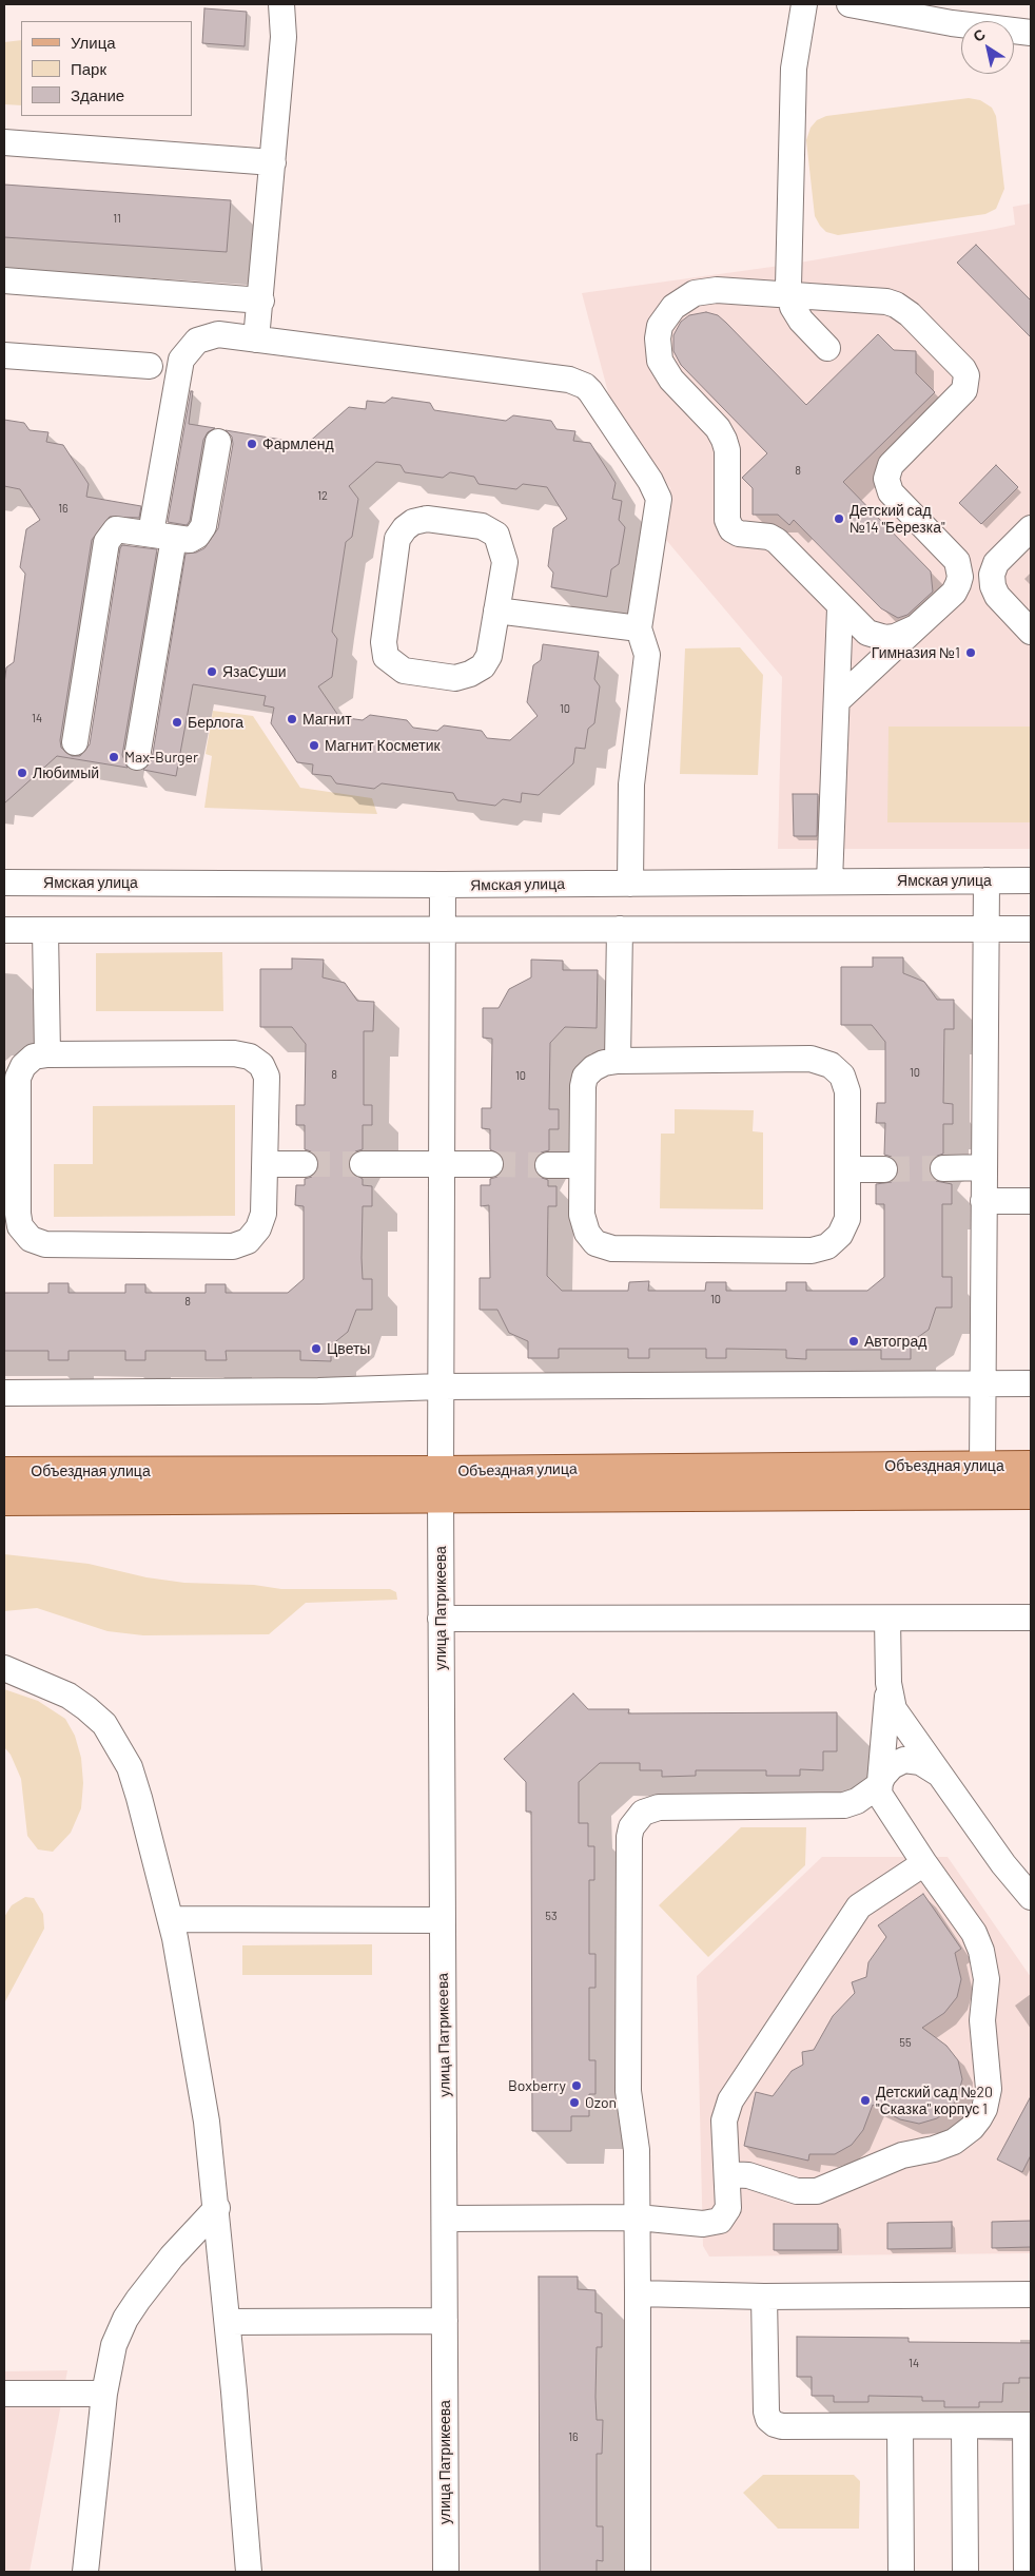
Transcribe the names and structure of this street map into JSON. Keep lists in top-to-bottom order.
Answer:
{
  "streets": {
    "main road": ["Объездная улица"],
    "street": ["Ямская улица", "улица Патрикеева"]
  },
  "crossings": [
    ["Объездная улица", "улица Патрикеева"]
  ],
  "places": [
    "Фармленд",
    "Детский сад №14 \"Березка\"",
    "Гимназия №1",
    "ЯзаСуши",
    "Магнит",
    "Берлога",
    "Магнит Косметик",
    "Max-Burger",
    "Любимый",
    "Автоград",
    "Цветы",
    "Boxberry",
    "Детский сад №20 \"Сказка\" корпус 1",
    "Ozon"
  ],
  "house_numbers": [
    "11",
    "8",
    "12",
    "16",
    "10",
    "14",
    "10",
    "8",
    "10",
    "10",
    "8",
    "53",
    "55",
    "14",
    "16"
  ],
  "legend": ["Улица", "Парк", "Здание"],
  "north": "top left"
}
